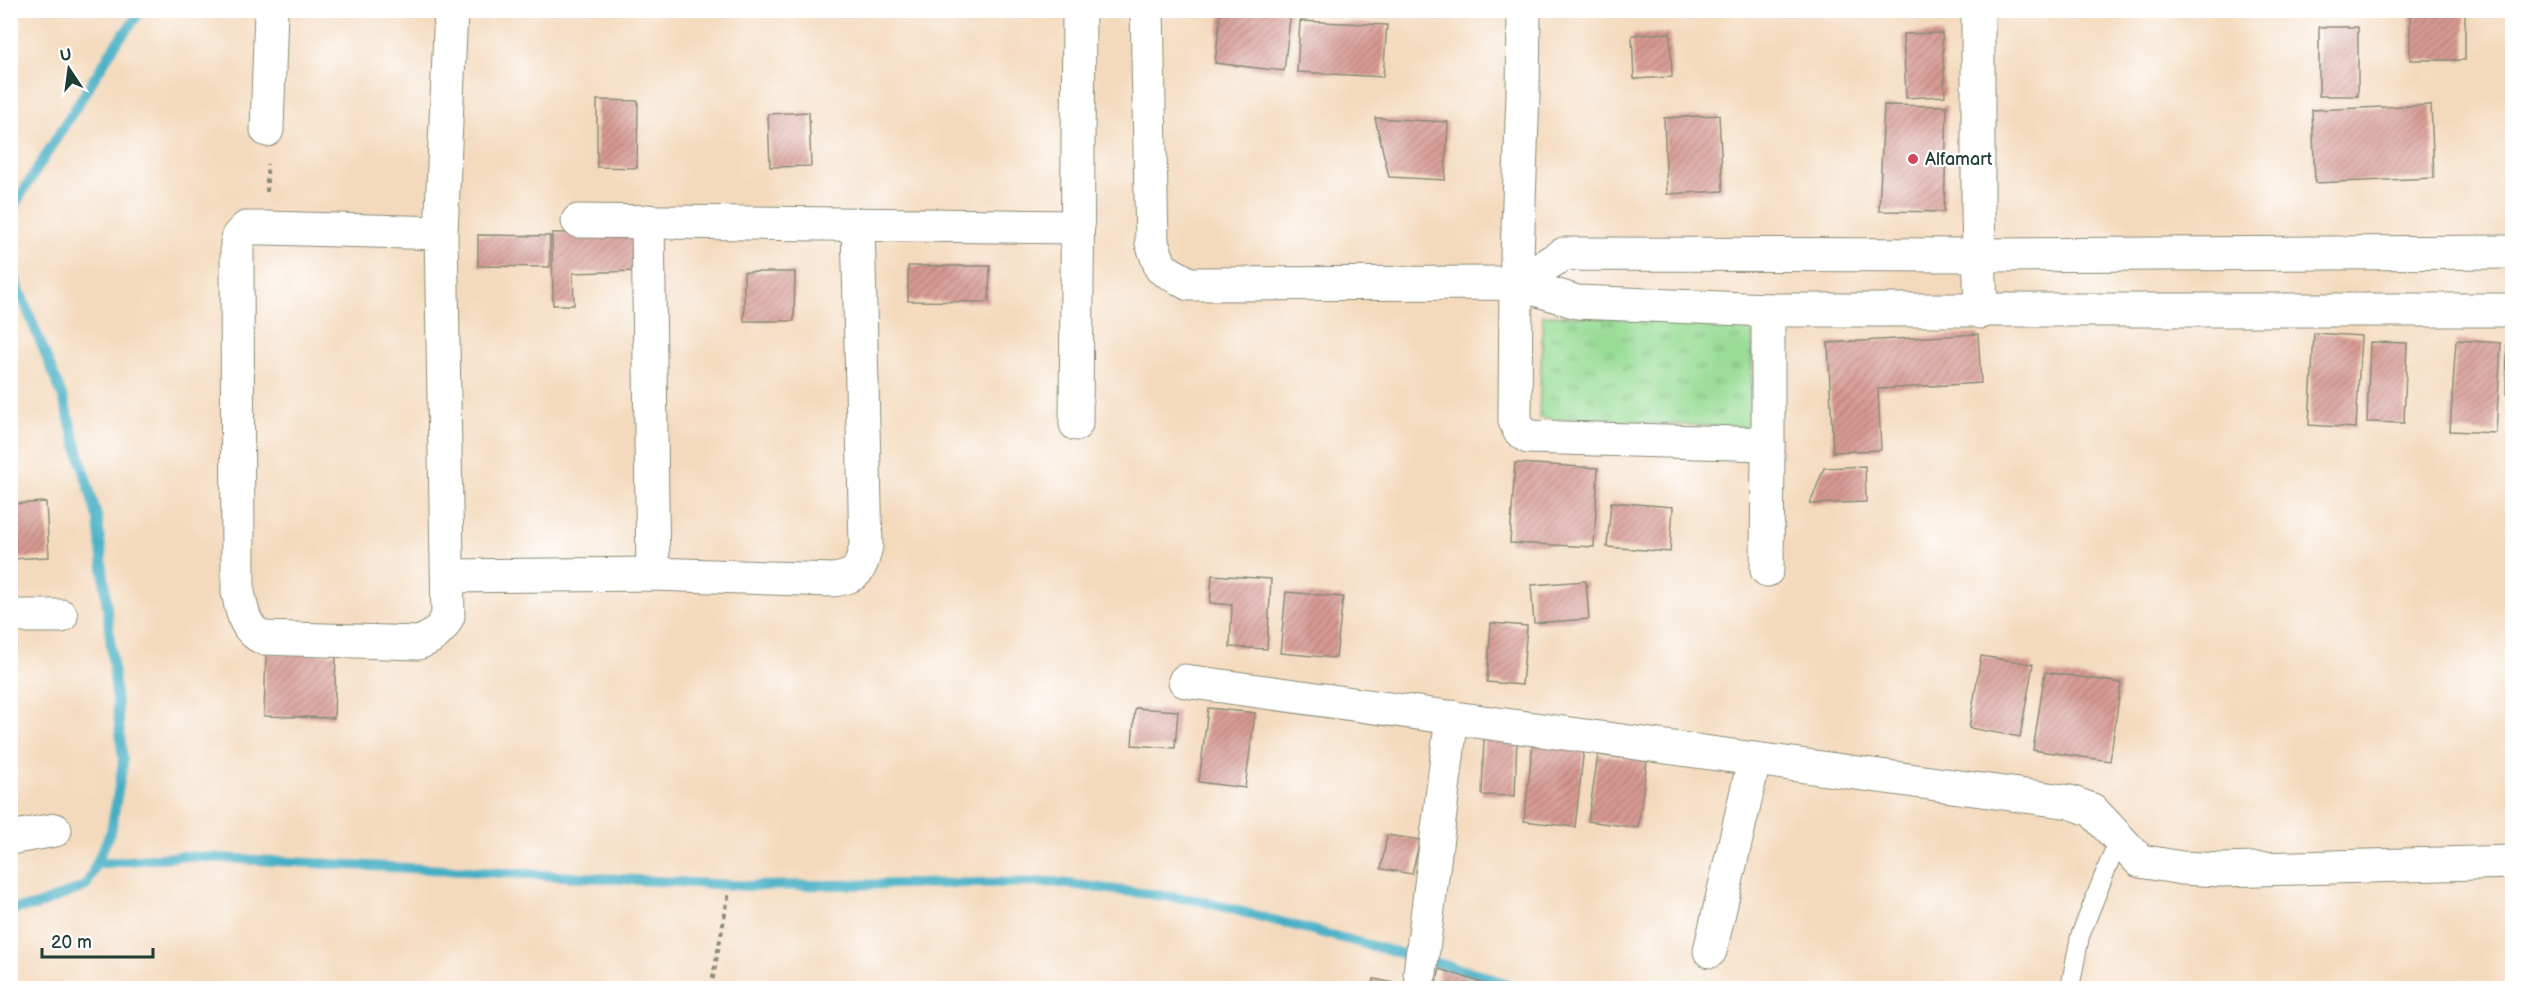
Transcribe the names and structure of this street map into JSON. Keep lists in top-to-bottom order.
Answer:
{
  "places": ["Alfamart"],
  "scale_bar": "20 m",
  "north": "top"
}
